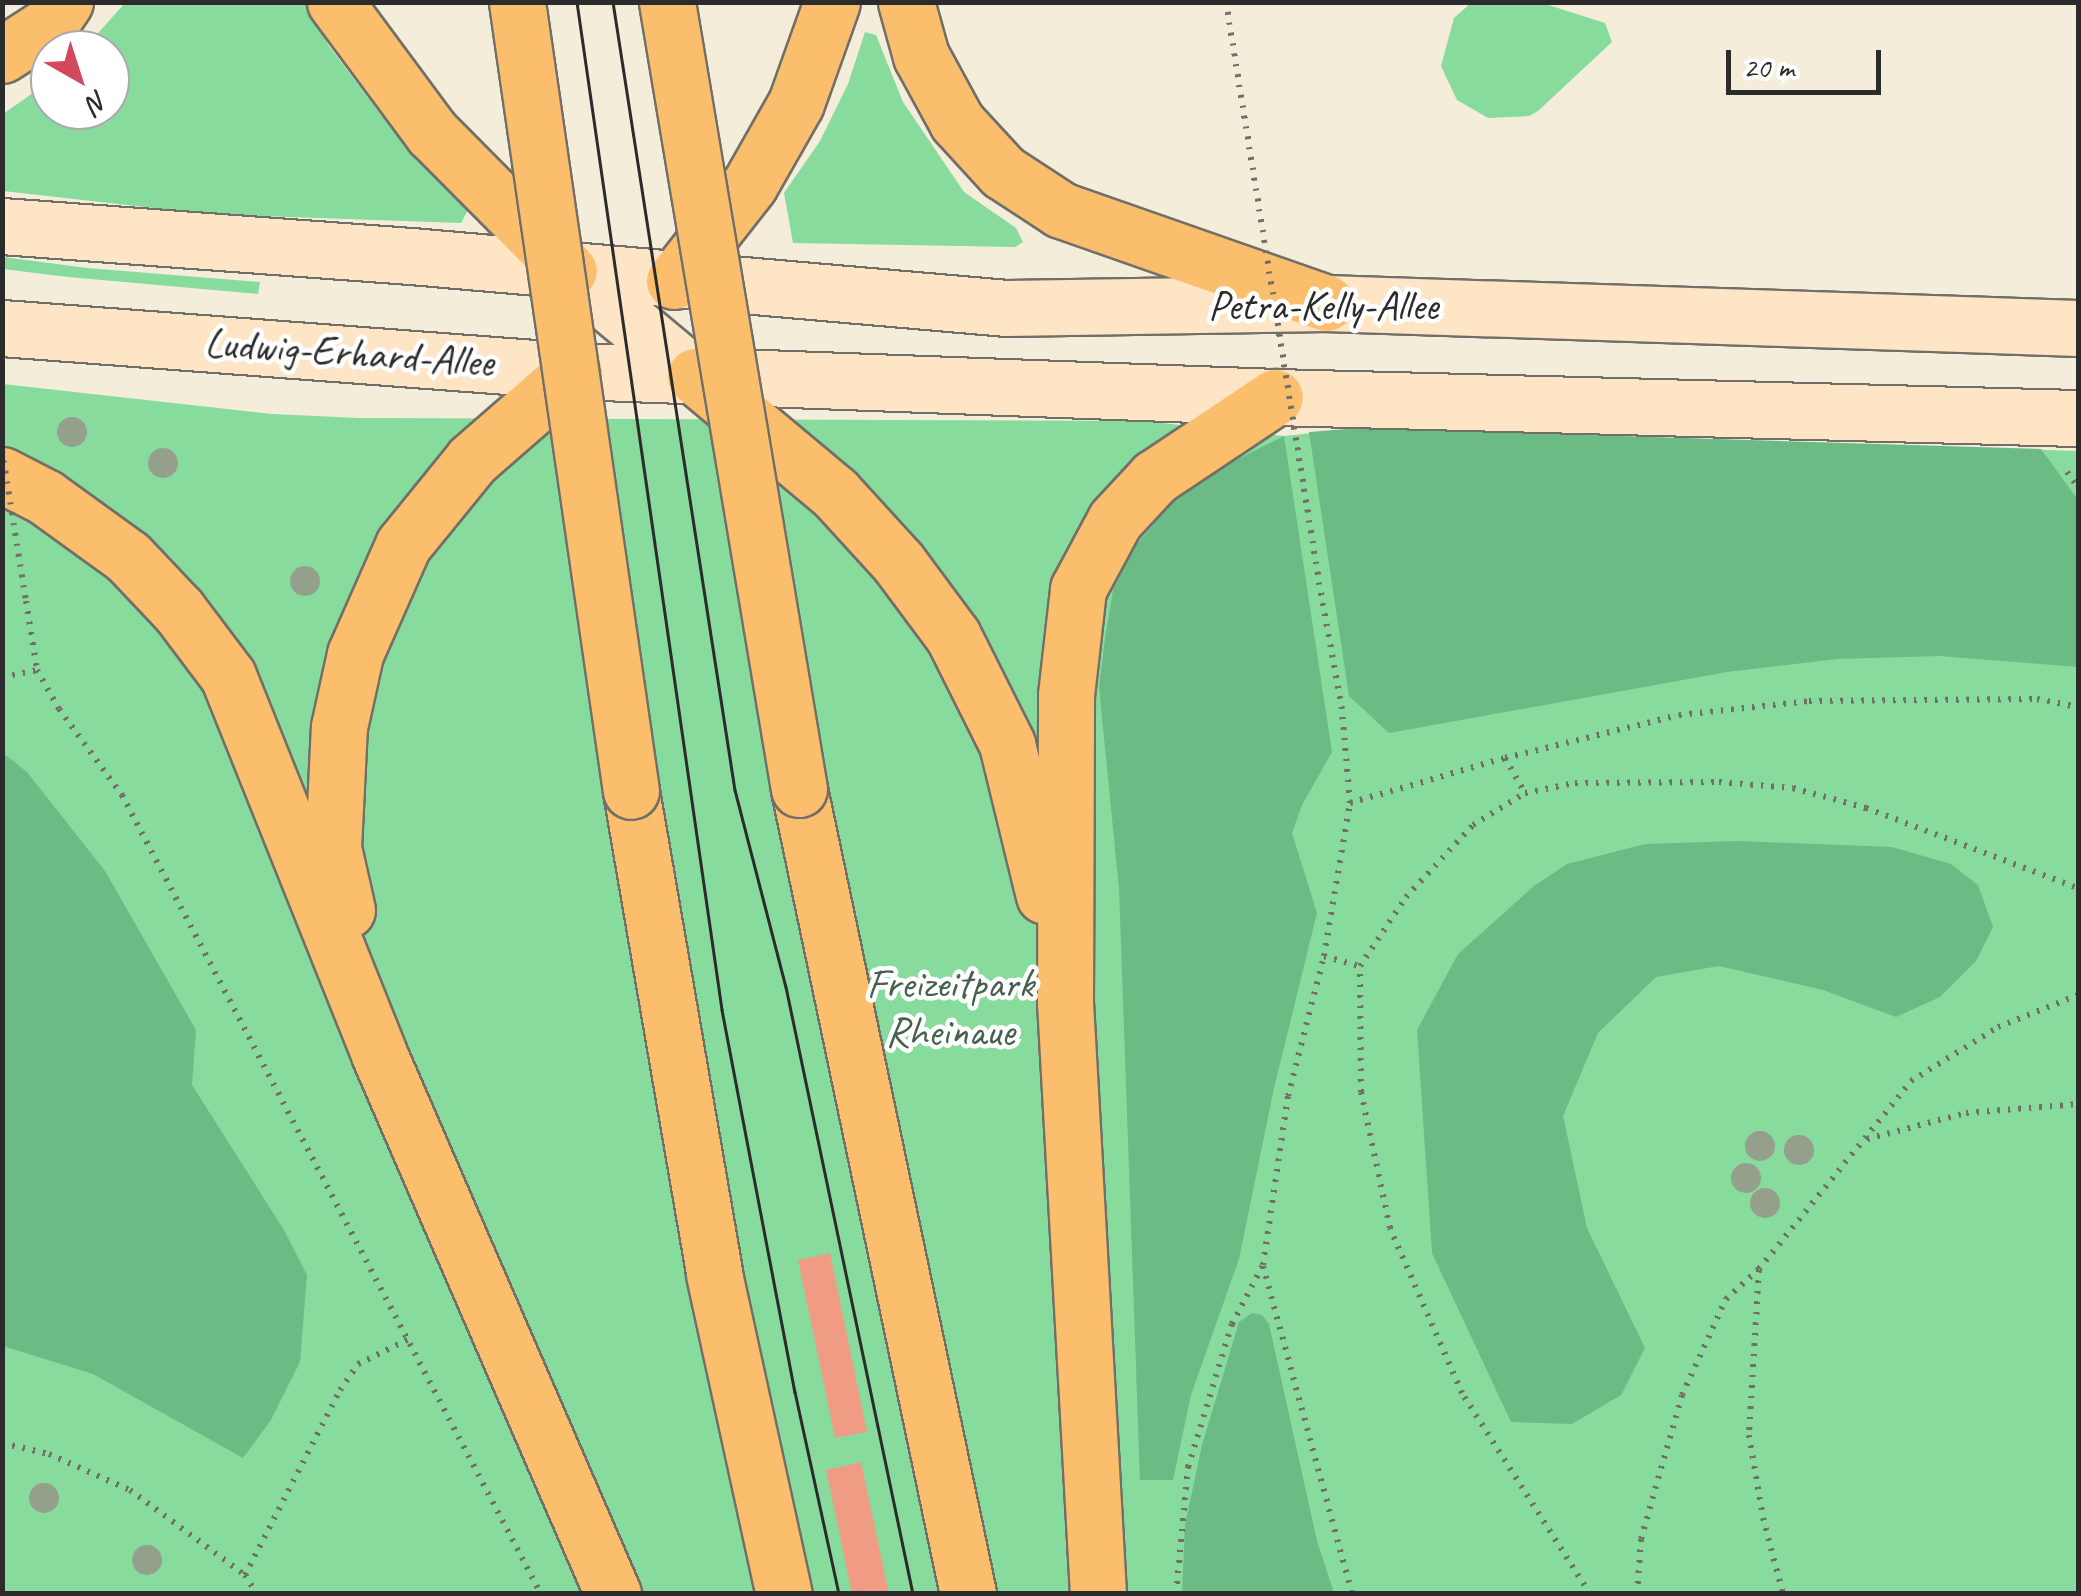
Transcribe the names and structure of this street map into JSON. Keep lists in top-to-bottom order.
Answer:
{
  "streets": {
    "main road": ["Petra-Kelly-Allee", "Ludwig-Erhard-Allee"]
  },
  "crossings": [
    ["Petra-Kelly-Allee", "Ludwig-Erhard-Allee"]
  ],
  "parks": ["Freizeitpark Rheinaue"],
  "scale_bar": "20 m",
  "north": "bottom right"
}
